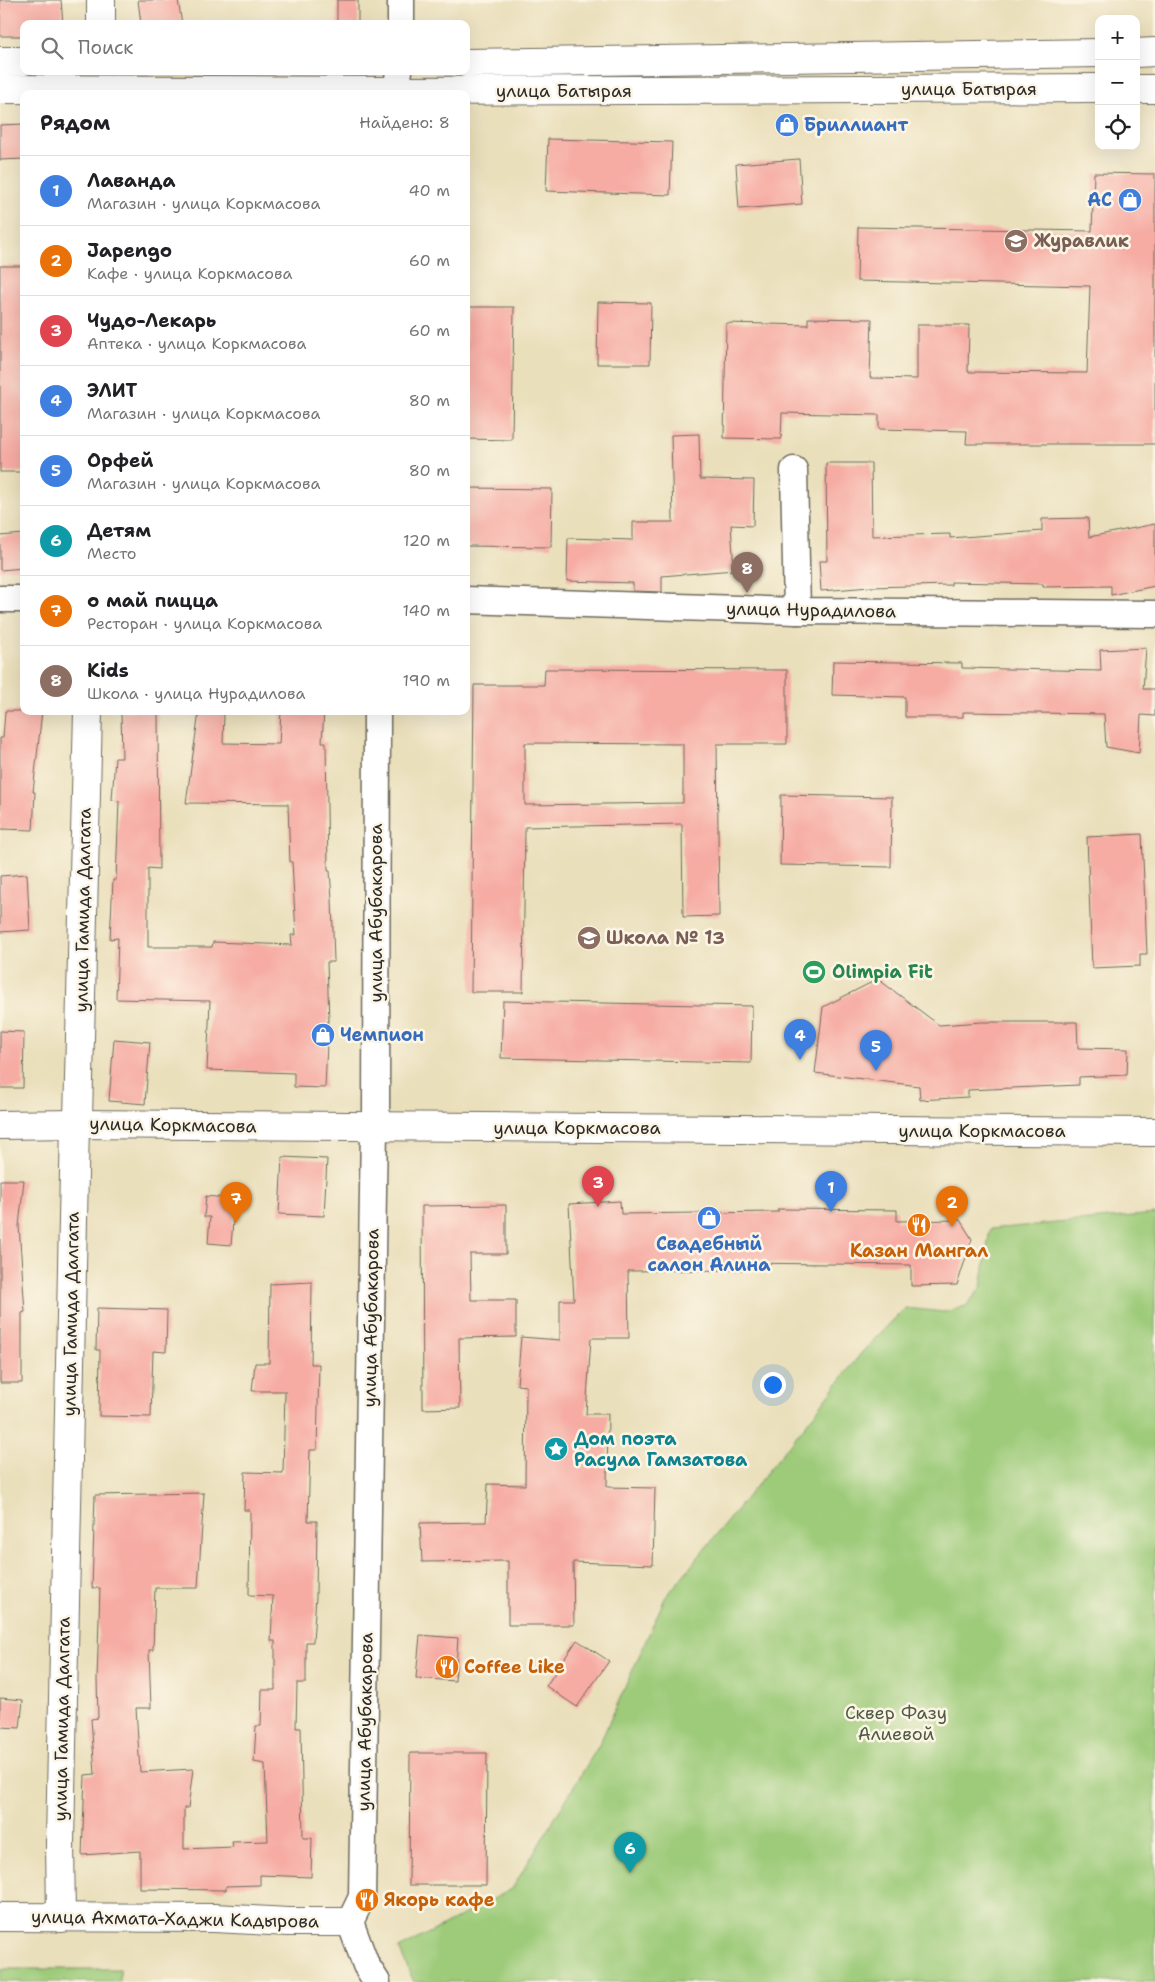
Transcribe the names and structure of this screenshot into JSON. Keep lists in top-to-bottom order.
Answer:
{
  "streets": {
    "main road": [
      "улица Батырая",
      "улица Гамида Далгата",
      "улица Коркмасова",
      "улица Ахмата-Хаджи Кадырова"
    ],
    "street": ["улица Нурадилова", "улица Абубакарова"]
  },
  "crossings": [
    ["улица Гамида Далгата", "улица Коркмасова"],
    ["улица Гамида Далгата", "улица Ахмата-Хаджи Кадырова"],
    ["улица Абубакарова", "улица Коркмасова"],
    ["улица Абубакарова", "улица Ахмата-Хаджи Кадырова"]
  ],
  "parks": ["Сквер Фазу Алиевой"],
  "places": {
    "shop": [
      "Бриллиант",
      "АС",
      "Чемпион",
      "Свадебный салон Алина"
    ],
    "school or university": ["Журавлик", "Школа № 13"],
    "sports": ["Olimpia Fit"],
    "restaurant": ["Казан Мангал", "Coffee Like", "Якорь кафе"],
    "place": ["Дом поэта Расула Гамзатова"]
  },
  "page": {
    "map_buttons": ["+", "−"],
    "search": "Поиск",
    "heading": ["Рядом", "Найдено: 8"],
    "list": [
      {
        "mark": "1",
        "name": "Лаванда",
        "note": "Магазин · улица Коркмасова",
        "value": "40 m"
      },
      {
        "mark": "2",
        "name": "Japengo",
        "note": "Кафе · улица Коркмасова",
        "value": "60 m"
      },
      {
        "mark": "3",
        "name": "Чудо-Лекарь",
        "note": "Аптека · улица Коркмасова",
        "value": "60 m"
      },
      {
        "mark": "4",
        "name": "ЭЛИТ",
        "note": "Магазин · улица Коркмасова",
        "value": "80 m"
      },
      {
        "mark": "5",
        "name": "Орфей",
        "note": "Магазин · улица Коркмасова",
        "value": "80 m"
      },
      {
        "mark": "6",
        "name": "Детям",
        "note": "Место",
        "value": "120 m"
      },
      {
        "mark": "7",
        "name": "о май пицца",
        "note": "Ресторан · улица Коркмасова",
        "value": "140 m"
      },
      {
        "mark": "8",
        "name": "Kids",
        "note": "Школа · улица Нурадилова",
        "value": "190 m"
      }
    ],
    "pins": [
      "8",
      "4",
      "5",
      "3",
      "1",
      "7",
      "2",
      "6"
    ]
  }
}
